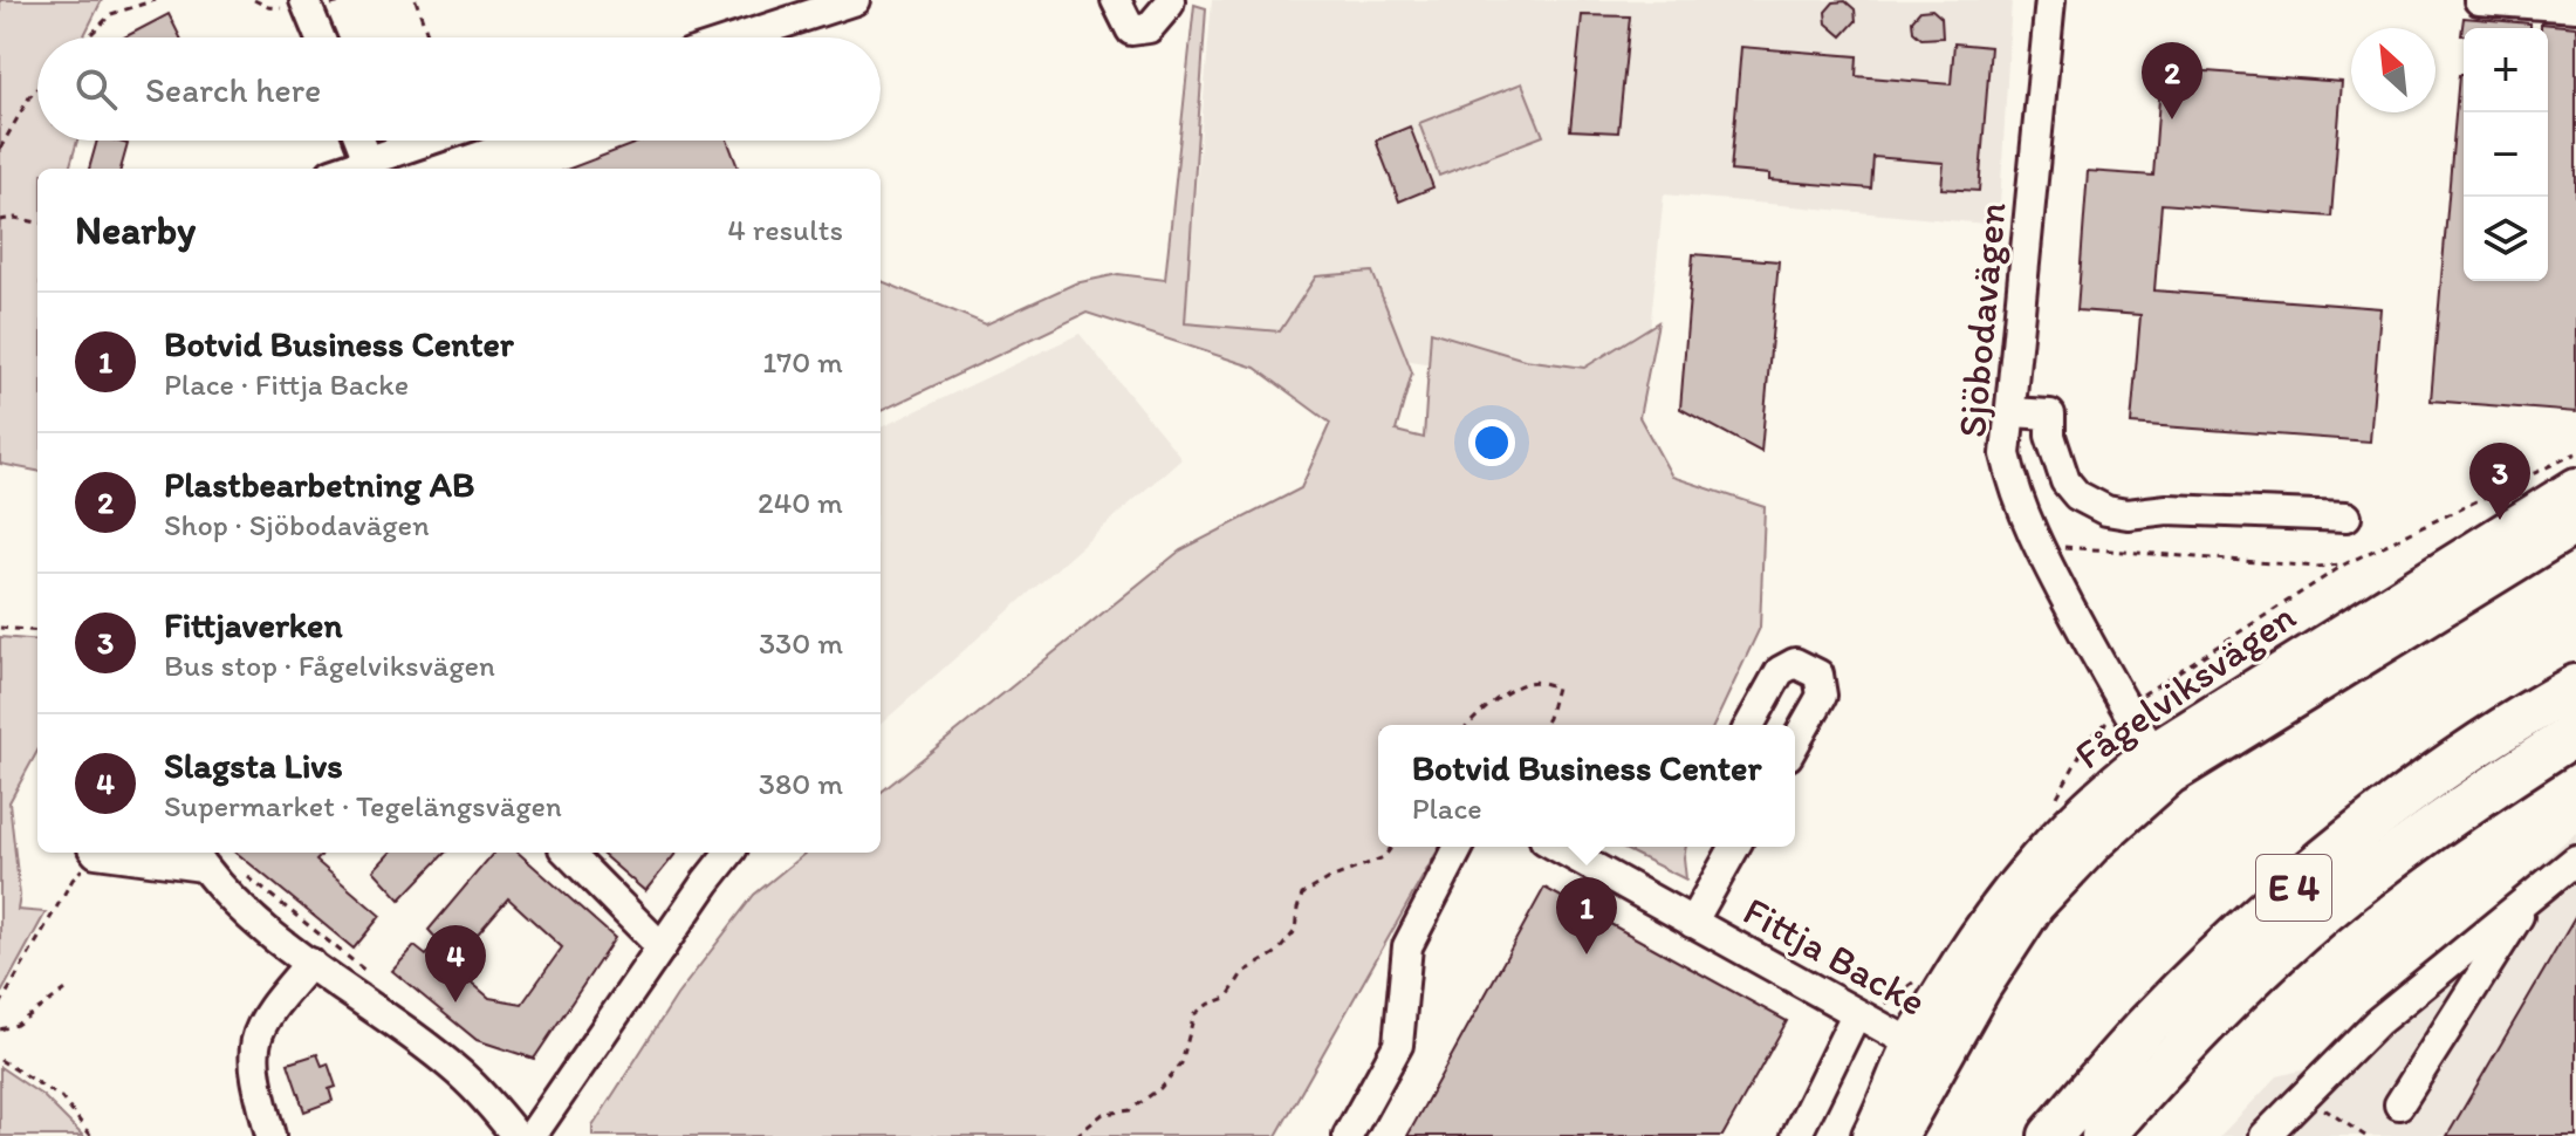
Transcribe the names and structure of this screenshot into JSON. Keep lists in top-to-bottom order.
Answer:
{
  "streets": {
    "highway": ["E 4"],
    "main road": ["Fågelviksvägen"],
    "street": ["Sjöbodavägen", "Fittja Backe"]
  },
  "crossings": [
    ["Sjöbodavägen", "Fågelviksvägen"],
    ["Fågelviksvägen", "Fittja Backe"]
  ],
  "north": "top left",
  "page": {
    "map_buttons": ["+", "−"],
    "search": "Search here",
    "pins": [
      "2",
      "3",
      "1",
      "4"
    ],
    "heading": ["Nearby", "4 results"],
    "list": [
      {
        "mark": "1",
        "name": "Botvid Business Center",
        "note": "Place · Fittja Backe",
        "value": "170 m"
      },
      {
        "mark": "2",
        "name": "Plastbearbetning AB",
        "note": "Shop · Sjöbodavägen",
        "value": "240 m"
      },
      {
        "mark": "3",
        "name": "Fittjaverken",
        "note": "Bus stop · Fågelviksvägen",
        "value": "330 m"
      },
      {
        "mark": "4",
        "name": "Slagsta Livs",
        "note": "Supermarket · Tegelängsvägen",
        "value": "380 m"
      }
    ],
    "popup": ["Botvid Business Center", "Place"]
  }
}
